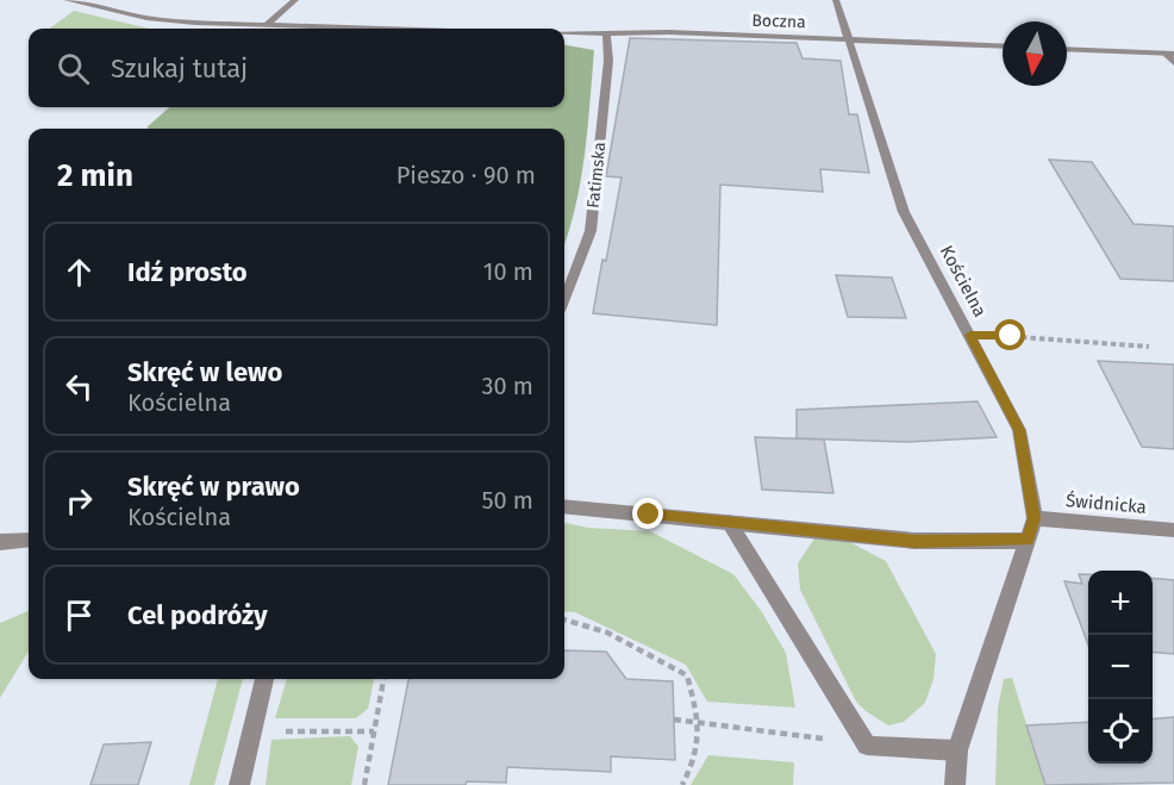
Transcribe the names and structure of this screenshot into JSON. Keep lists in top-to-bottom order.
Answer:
{
  "streets": {
    "street": [
      "Boczna",
      "Fatimska",
      "Kościelna",
      "Świdnicka"
    ]
  },
  "crossings": [
    ["Boczna", "Fatimska"],
    ["Boczna", "Kościelna"],
    ["Kościelna", "Świdnicka"]
  ],
  "north": "bottom",
  "page": {
    "search": "Szukaj tutaj",
    "heading": ["2 min", "Pieszo · 90 m"],
    "list": [
      ["Idź prosto", "10 m"],
      ["Skręć w lewo", "Kościelna", "30 m"],
      ["Skręć w prawo", "Kościelna", "50 m"],
      "Cel podróży"
    ],
    "map_buttons": ["+", "−"]
  }
}
